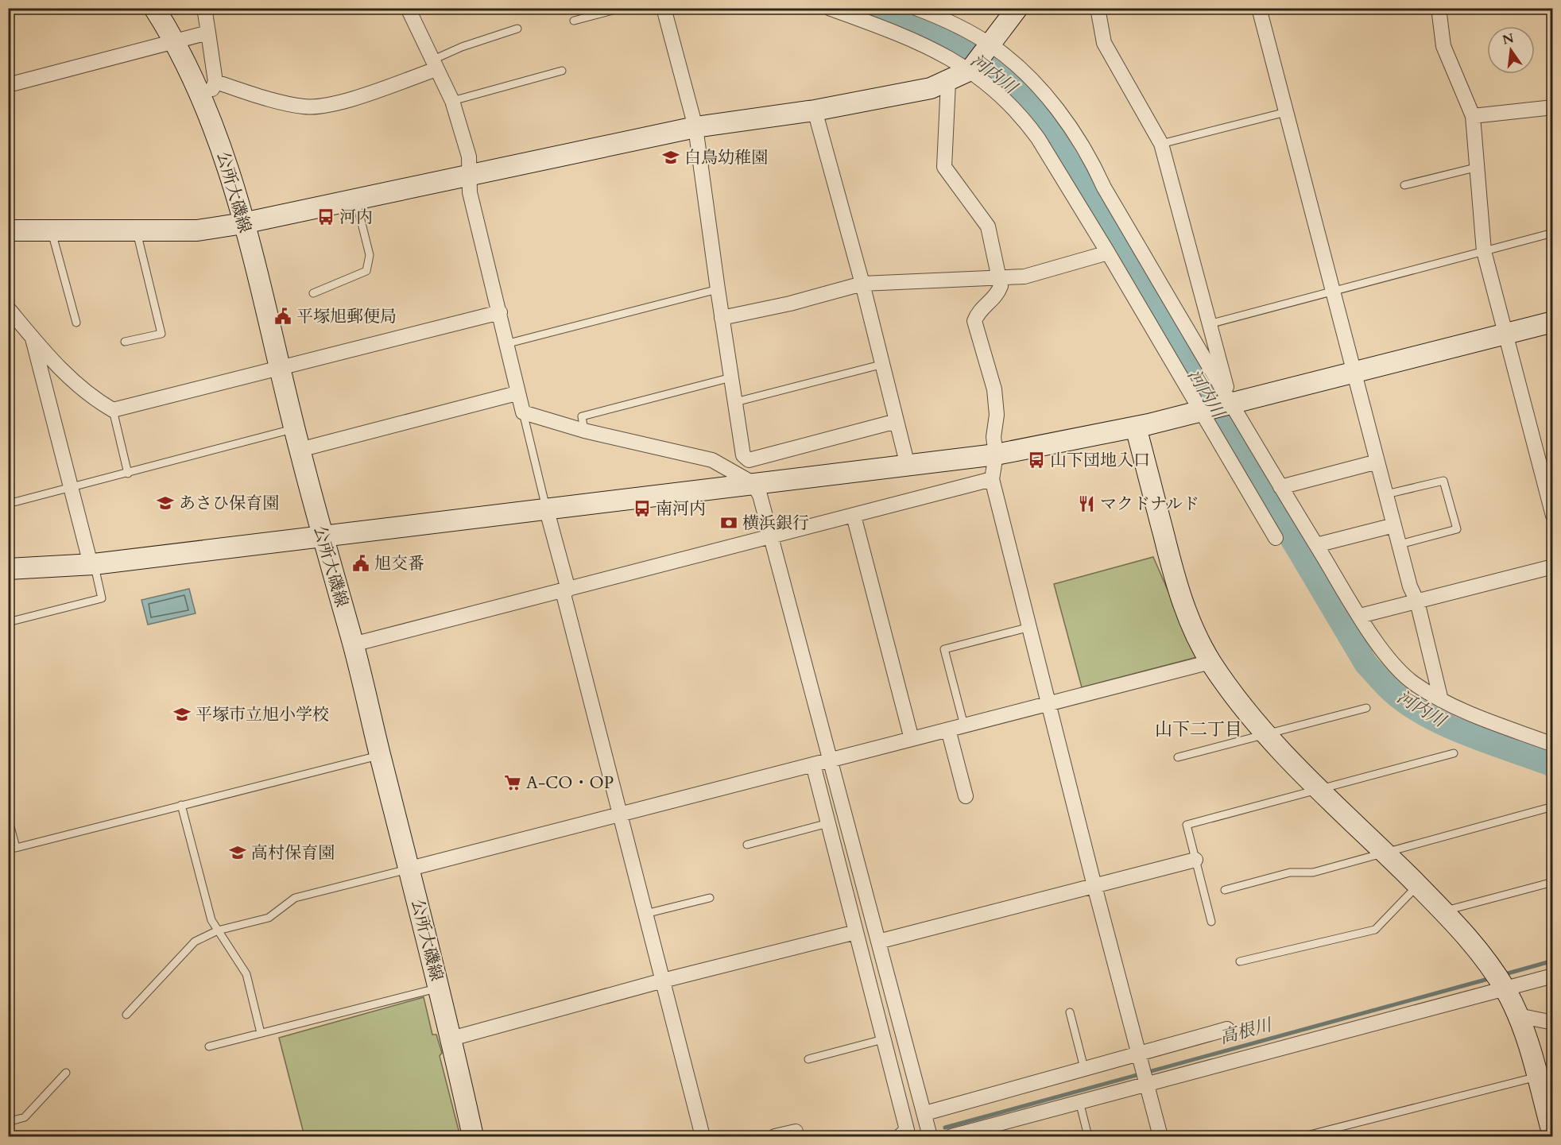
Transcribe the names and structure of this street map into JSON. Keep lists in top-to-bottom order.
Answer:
{
  "streets": {
    "street": ["公所大磯線"]
  },
  "districts": ["山下二丁目"],
  "water": ["河内川", "高根川"],
  "places": {
    "school or university": [
      "白鳥幼稚園",
      "あさひ保育園",
      "平塚市立旭小学校",
      "高村保育園"
    ],
    "bus stop": ["河内", "山下団地入口", "南河内"],
    "public building": ["平塚旭郵便局", "旭交番"],
    "restaurant": ["マクドナルド"],
    "bank": ["横浜銀行"],
    "supermarket": ["A-CO・OP"]
  },
  "north": "top"
}
